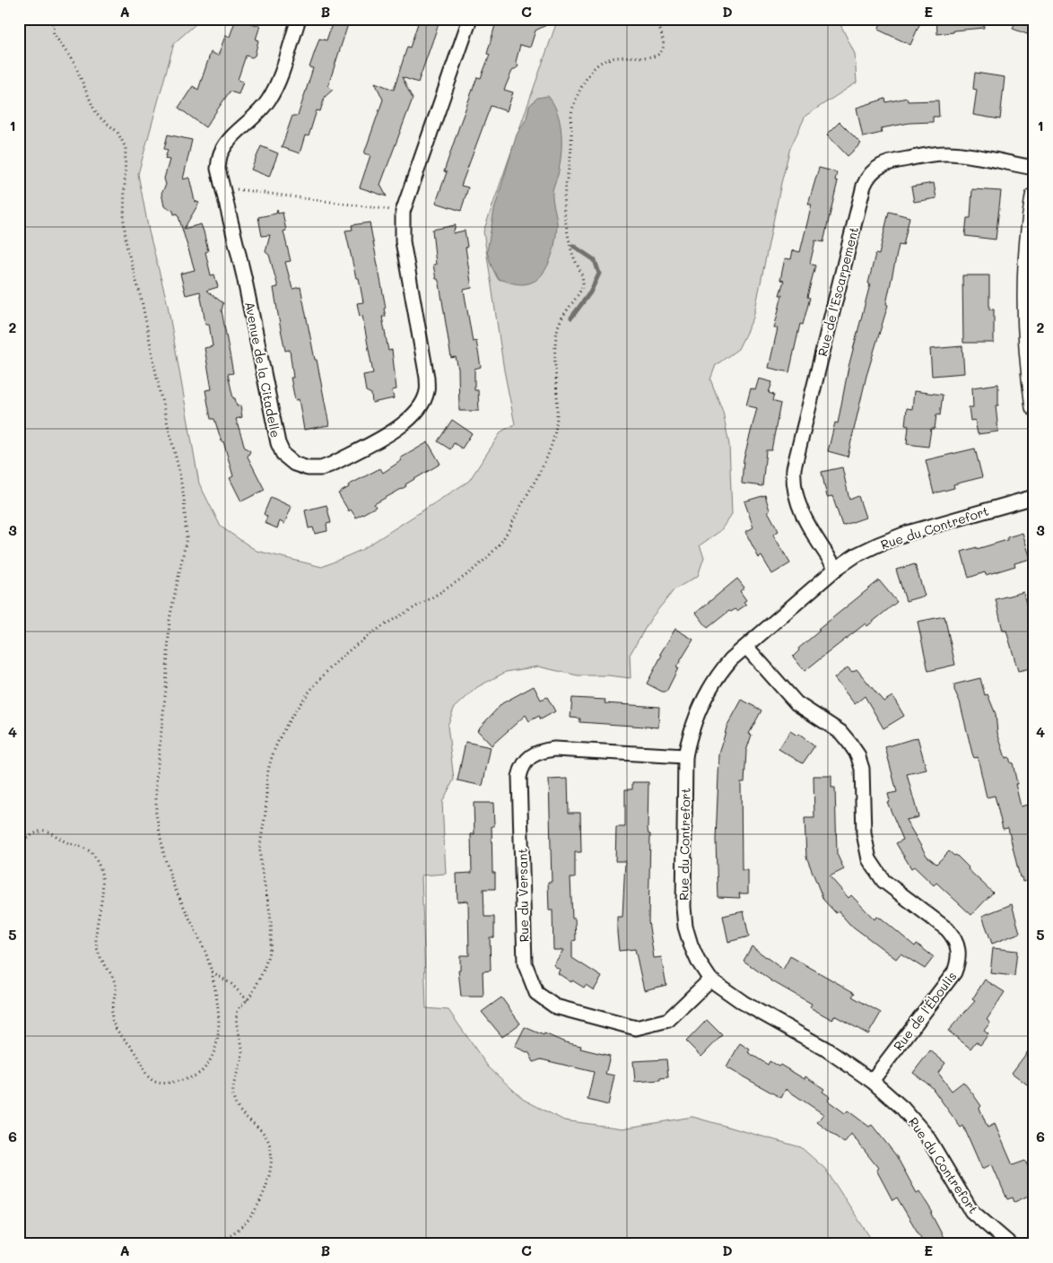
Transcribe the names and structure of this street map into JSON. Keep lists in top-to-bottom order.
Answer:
{
  "streets": {
    "street": [
      "Rue de l'Escarpement",
      "Avenue de la Citadelle",
      "Rue du Contrefort",
      "Rue du Versant",
      "Rue de l'Éboulis"
    ]
  },
  "crossings": [
    ["Rue de l'Escarpement", "Rue du Contrefort"],
    ["Rue du Contrefort", "Rue du Versant"],
    ["Rue du Contrefort", "Rue de l'Éboulis"]
  ],
  "grid": {
    "columns": [
      "A",
      "B",
      "C",
      "D",
      "E"
    ],
    "rows": [
      "1",
      "2",
      "3",
      "4",
      "5",
      "6"
    ]
  }
}
